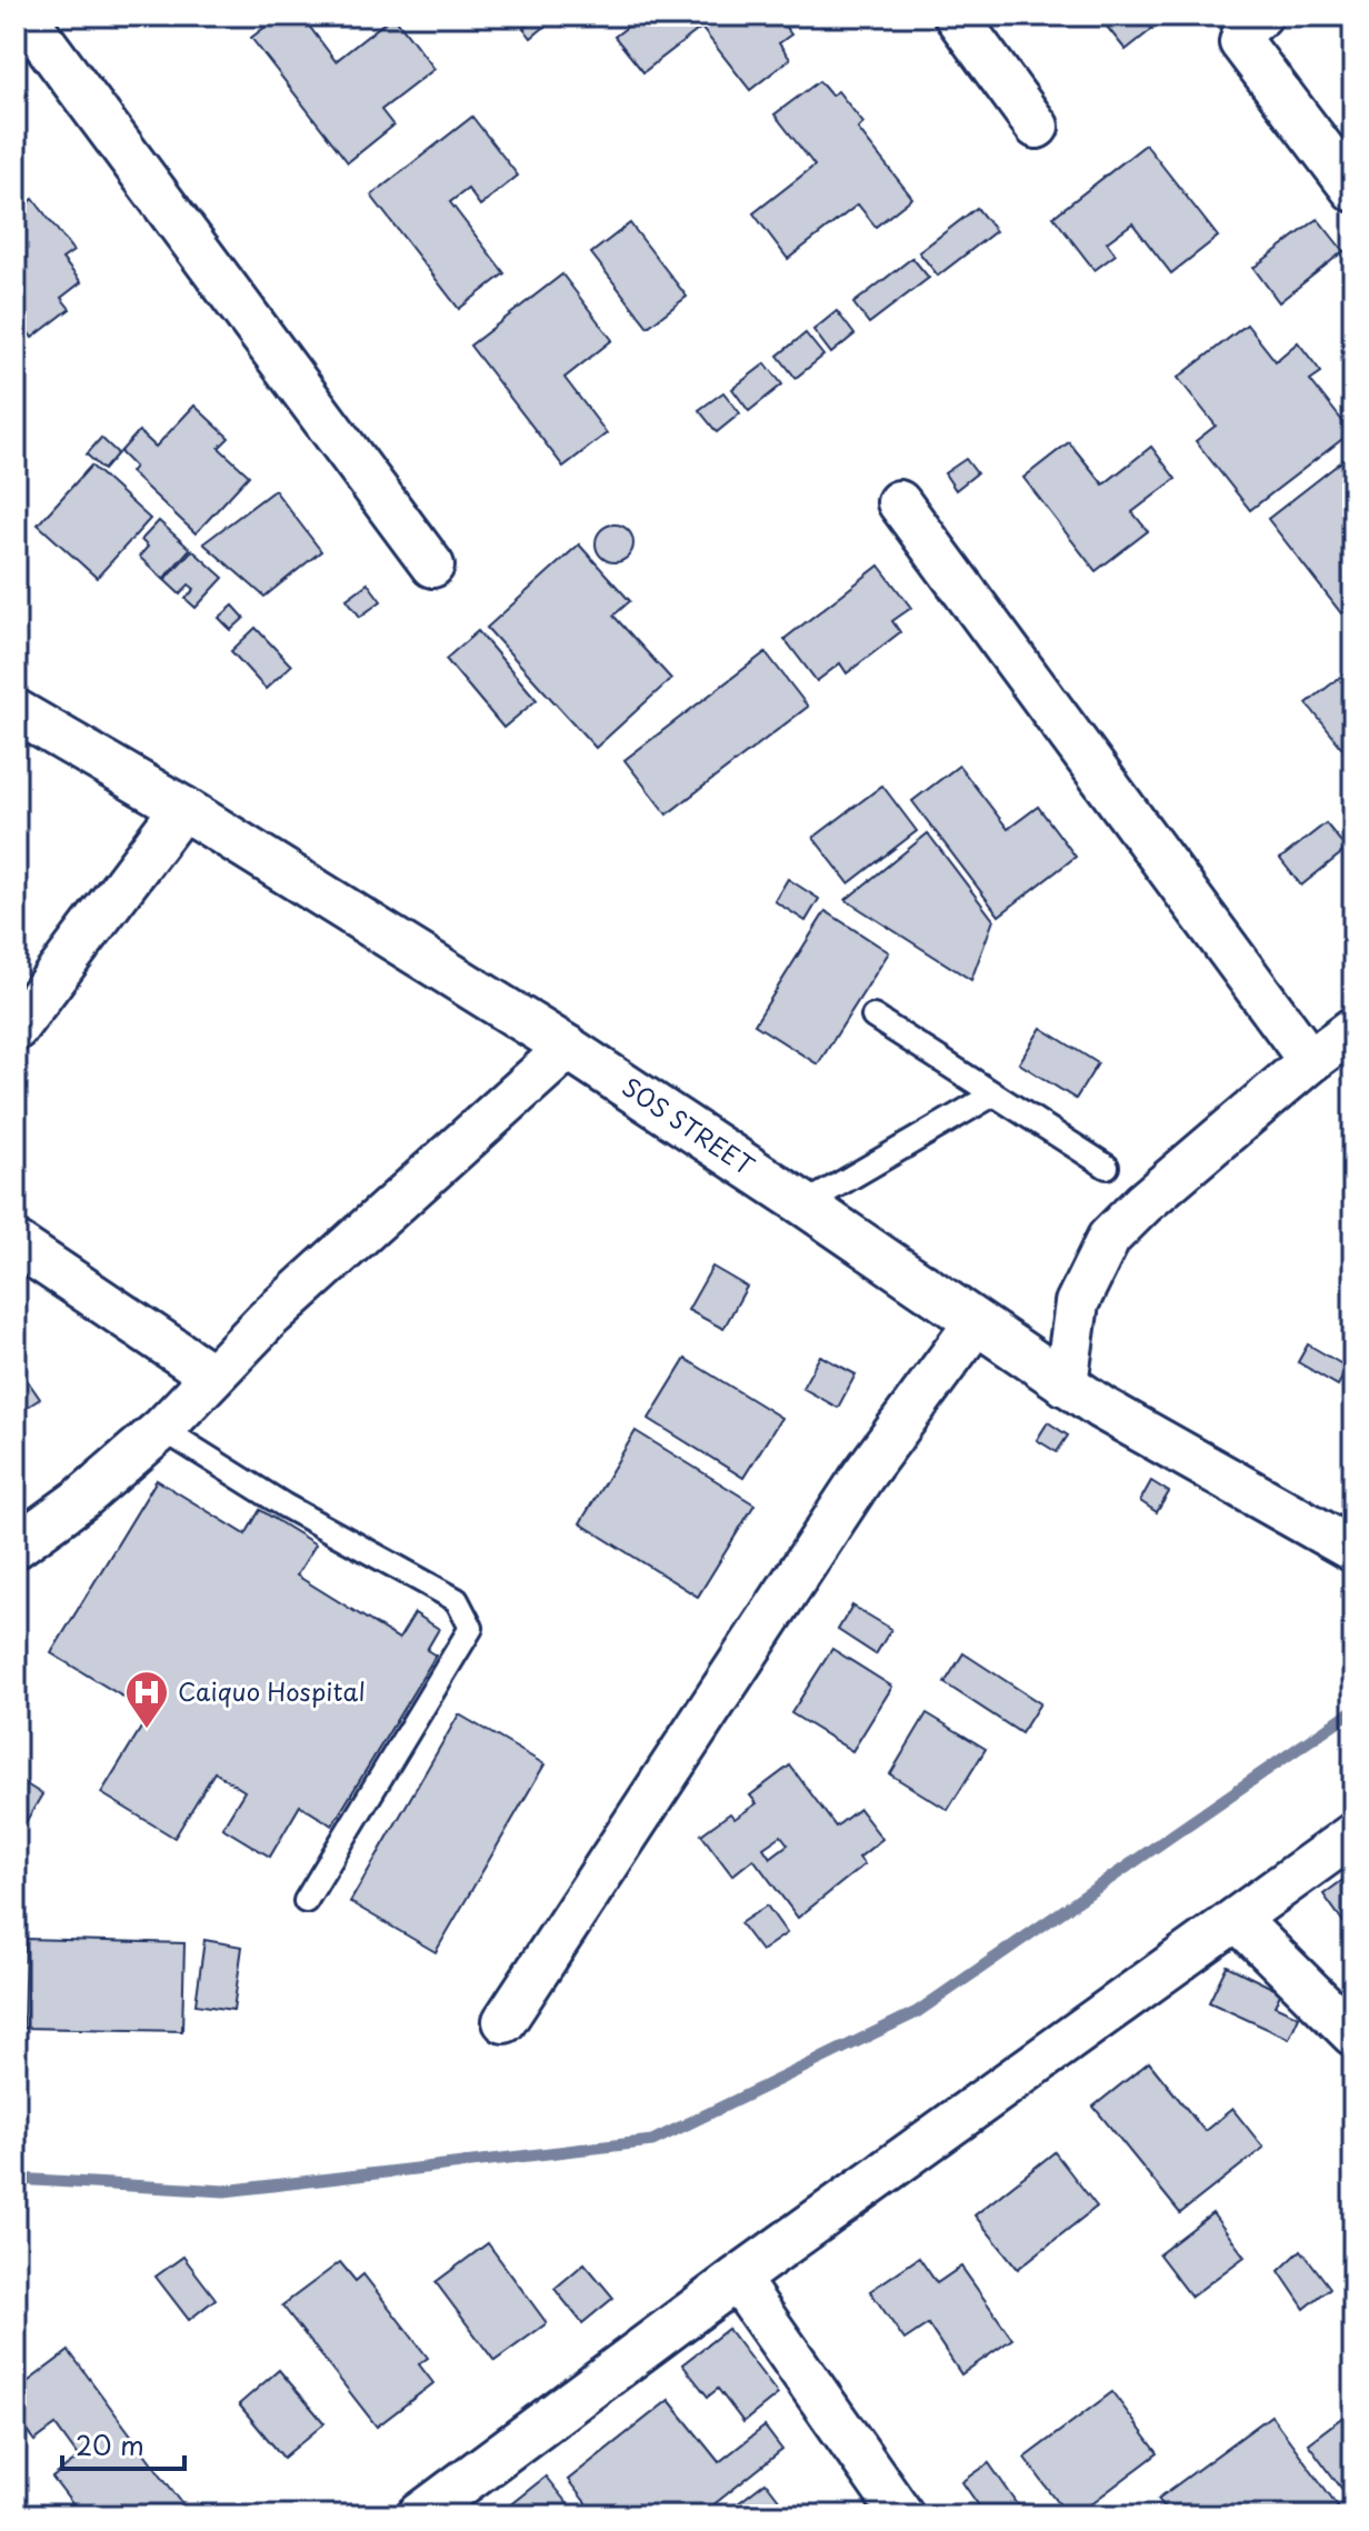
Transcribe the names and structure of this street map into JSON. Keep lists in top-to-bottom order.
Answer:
{
  "streets": {
    "street": ["SOS STREET"]
  },
  "places": {
    "hospital": ["Caiquo Hospital"]
  },
  "scale_bar": "20 m"
}
